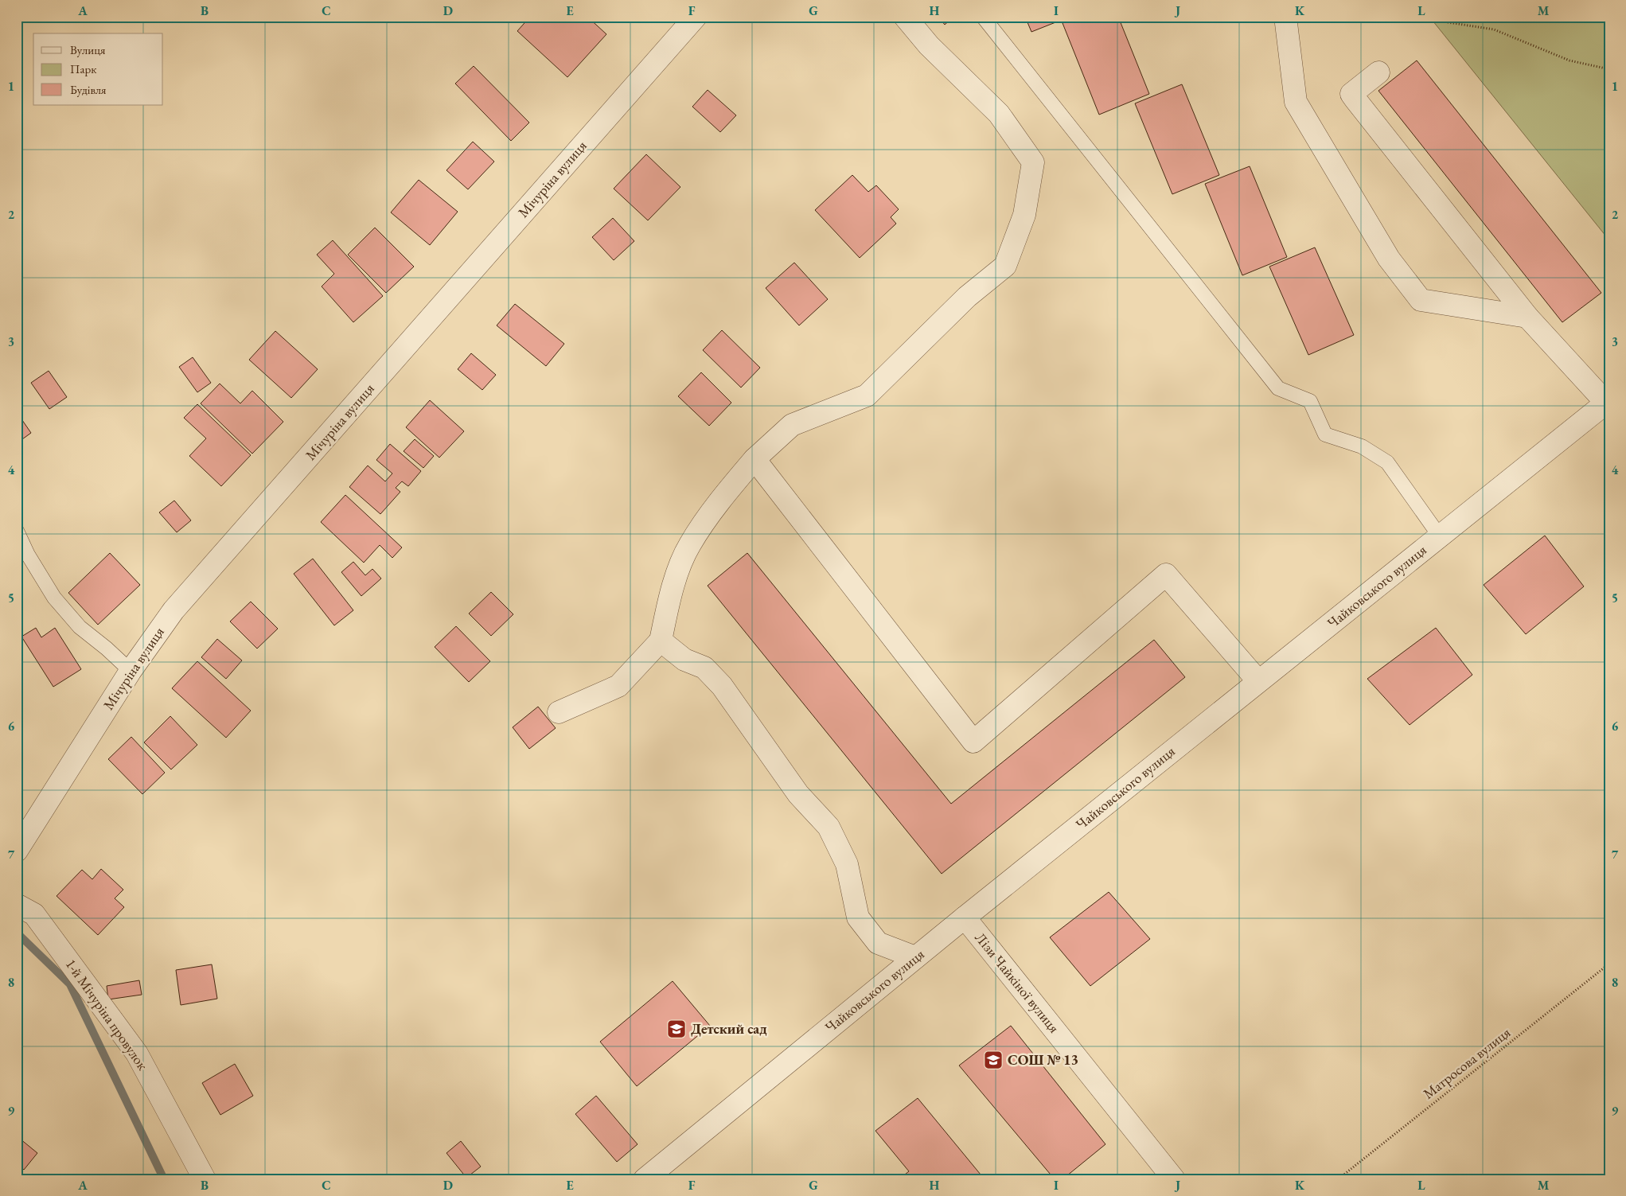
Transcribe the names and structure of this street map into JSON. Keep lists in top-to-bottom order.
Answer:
{
  "streets": {
    "street": [
      "Мічуріна вулиця",
      "Чайковського вулиця",
      "Лізи Чайкіної вулиця",
      "1-й Мічуріна провулок"
    ],
    "path": ["Матросова вулиця"]
  },
  "crossings": [
    ["Чайковського вулиця", "Лізи Чайкіної вулиця"]
  ],
  "places": {
    "school or university": ["Детский сад", "СОШ № 13"]
  },
  "legend": ["Вулиця", "Парк", "Будівля"],
  "grid": {
    "columns": [
      "A",
      "B",
      "C",
      "D",
      "E",
      "F",
      "G",
      "H",
      "I",
      "J",
      "K",
      "L",
      "M"
    ],
    "rows": [
      "1",
      "2",
      "3",
      "4",
      "5",
      "6",
      "7",
      "8",
      "9"
    ]
  }
}
